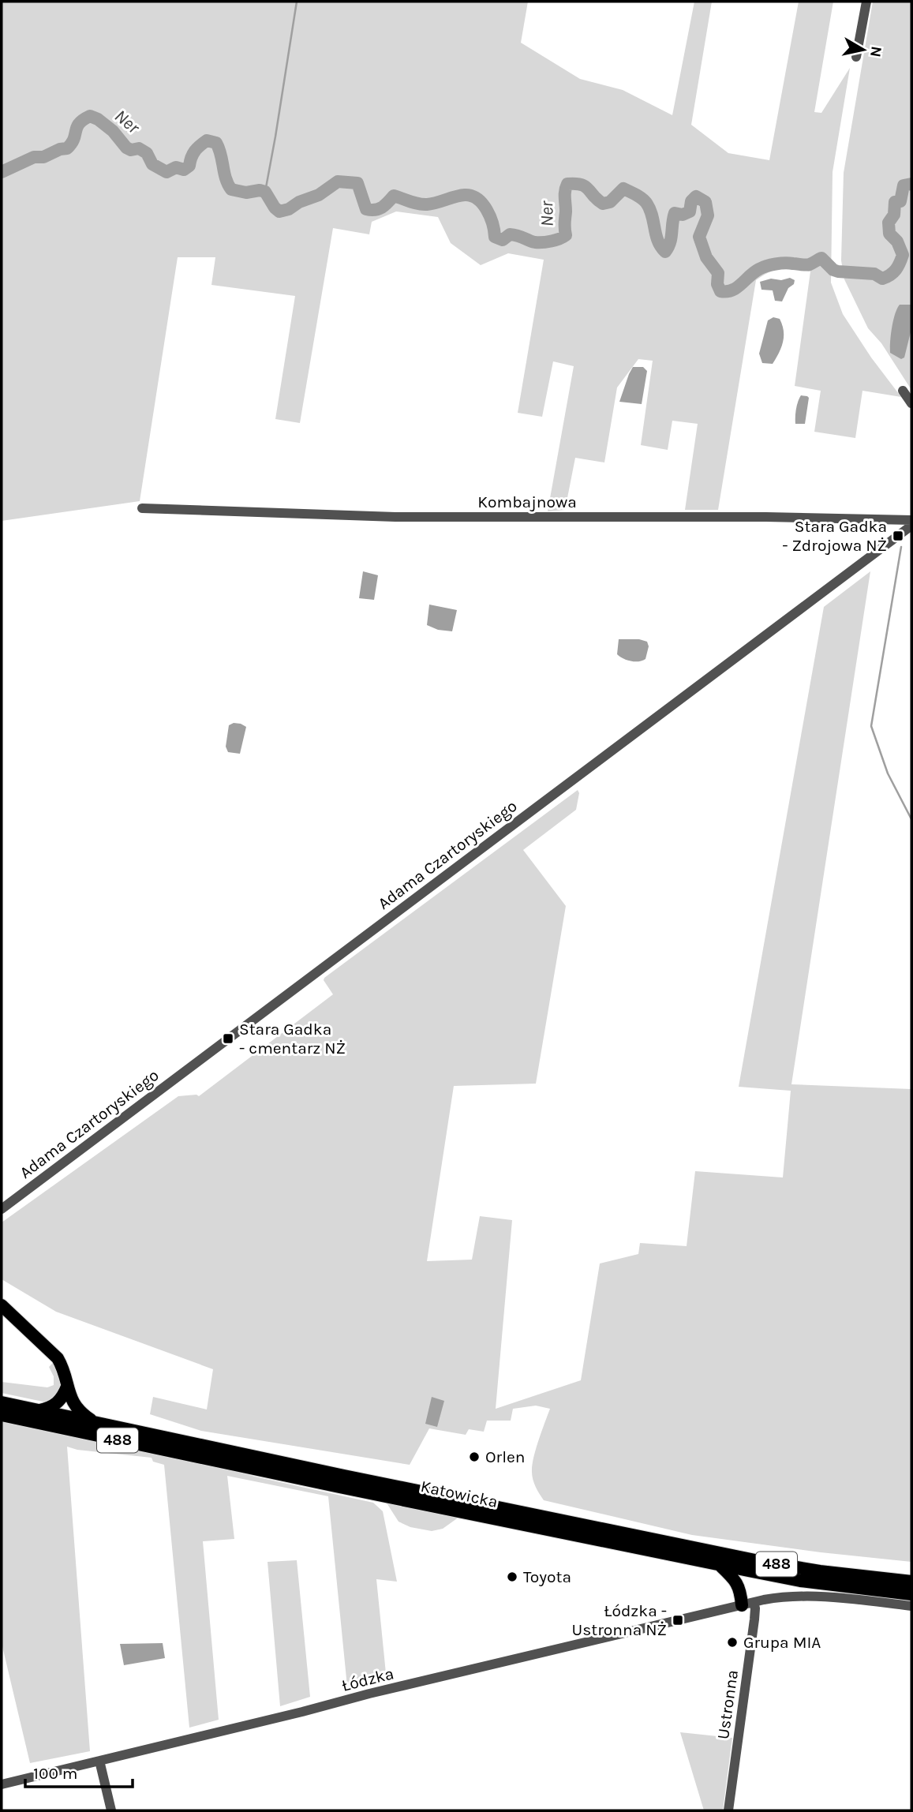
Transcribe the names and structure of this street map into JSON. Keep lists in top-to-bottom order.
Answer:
{
  "streets": {
    "main road": ["488", "Katowicka"],
    "street": [
      "Kombajnowa",
      "Adama Czartoryskiego",
      "Łódzka",
      "Ustronna"
    ]
  },
  "crossings": [
    ["Łódzka", "Ustronna"]
  ],
  "water": ["Ner"],
  "places": {
    "transit": ["Stara Gadka - Zdrojowa NŻ", "Stara Gadka - cmentarz NŻ", "Łódzka - Ustronna NŻ"],
    "other": ["Orlen", "Toyota", "Grupa MIA"]
  },
  "scale_bar": "100 m",
  "north": "right"
}
